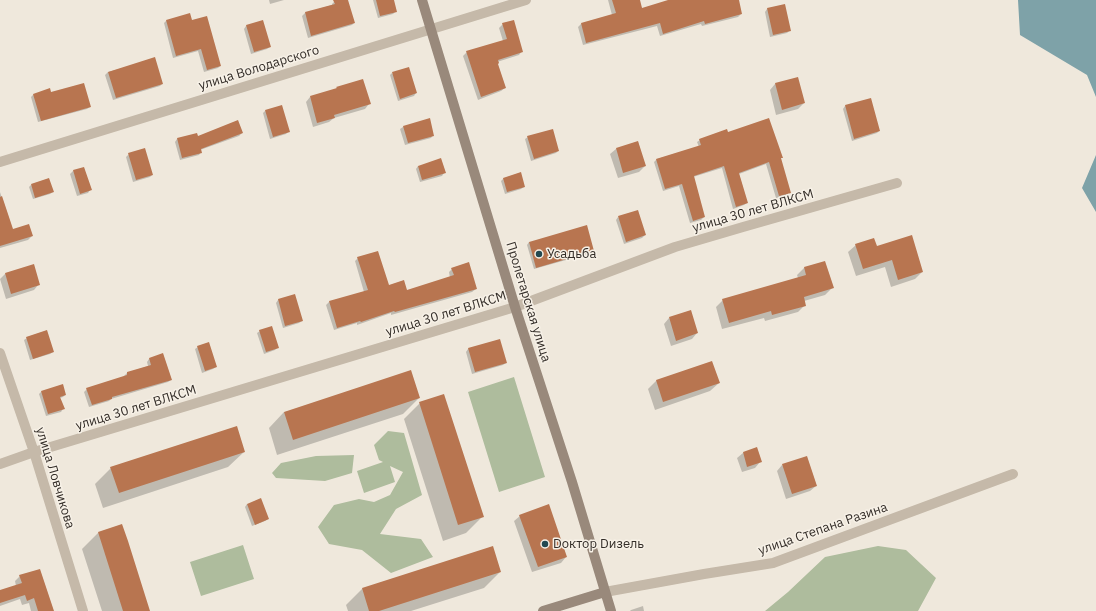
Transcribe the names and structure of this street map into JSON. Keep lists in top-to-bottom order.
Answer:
{
  "streets": {
    "street": [
      "улица Володарского",
      "улица 30 лет ВЛКСМ",
      "Пролетарская улица",
      "улица Ловчикова",
      "улица Степана Разина"
    ]
  },
  "crossings": [
    ["улица Володарского", "Пролетарская улица"],
    ["улица 30 лет ВЛКСМ", "Пролетарская улица"],
    ["улица 30 лет ВЛКСМ", "улица Ловчикова"],
    ["Пролетарская улица", "улица Степана Разина"]
  ],
  "places": ["Усадьба", "Dоктор Dизель"]
}
